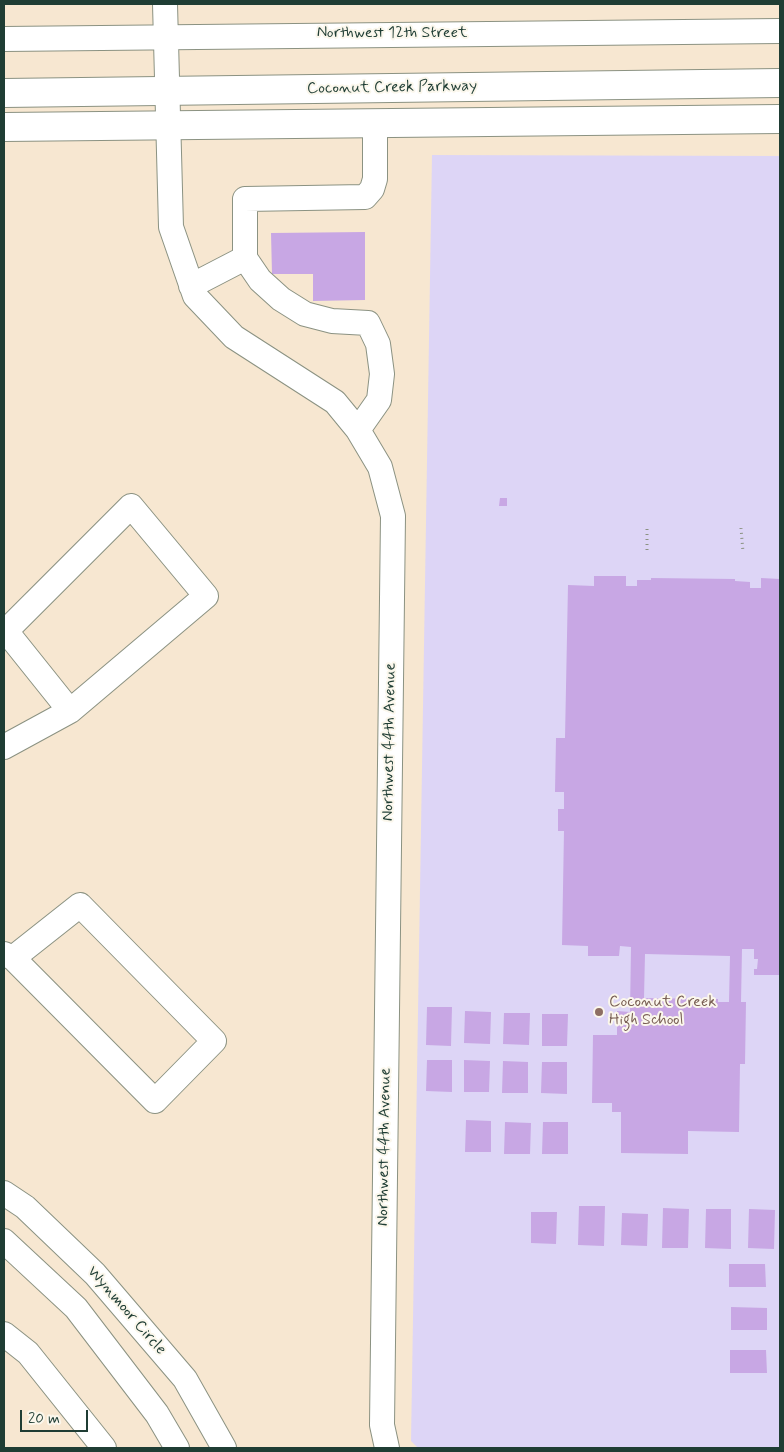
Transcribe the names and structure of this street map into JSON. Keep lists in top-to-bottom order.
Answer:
{
  "streets": {
    "main road": ["Coconut Creek Parkway"],
    "street": ["Northwest 12th Street", "Northwest 44th Avenue", "Wynmoor Circle"]
  },
  "crossings": [
    ["Northwest 12th Street", "Northwest 44th Avenue"],
    ["Coconut Creek Parkway", "Northwest 44th Avenue"]
  ],
  "places": ["Coconut Creek High School"],
  "scale_bar": "20 m"
}
